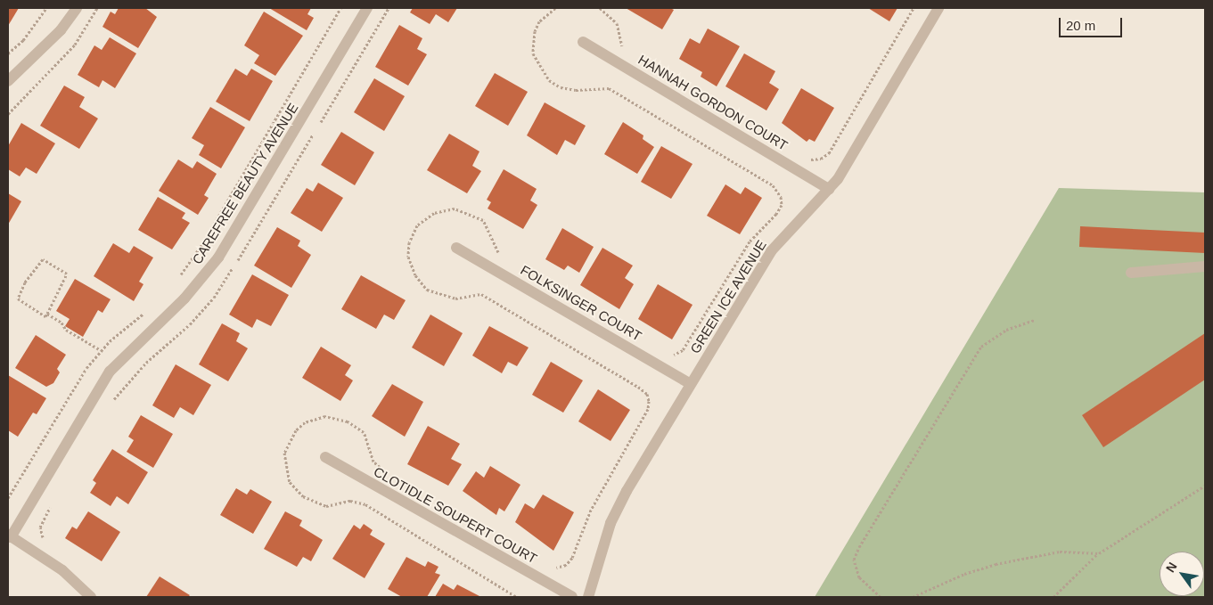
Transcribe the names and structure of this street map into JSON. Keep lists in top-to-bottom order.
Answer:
{
  "streets": {
    "street": [
      "HANNAH GORDON COURT",
      "CAREFREE BEAUTY AVENUE",
      "GREEN ICE AVENUE",
      "FOLKSINGER COURT",
      "CLOTIDLE SOUPERT COURT"
    ]
  },
  "crossings": [
    ["HANNAH GORDON COURT", "GREEN ICE AVENUE"],
    ["GREEN ICE AVENUE", "FOLKSINGER COURT"]
  ],
  "scale_bar": "20 m",
  "north": "top left"
}
